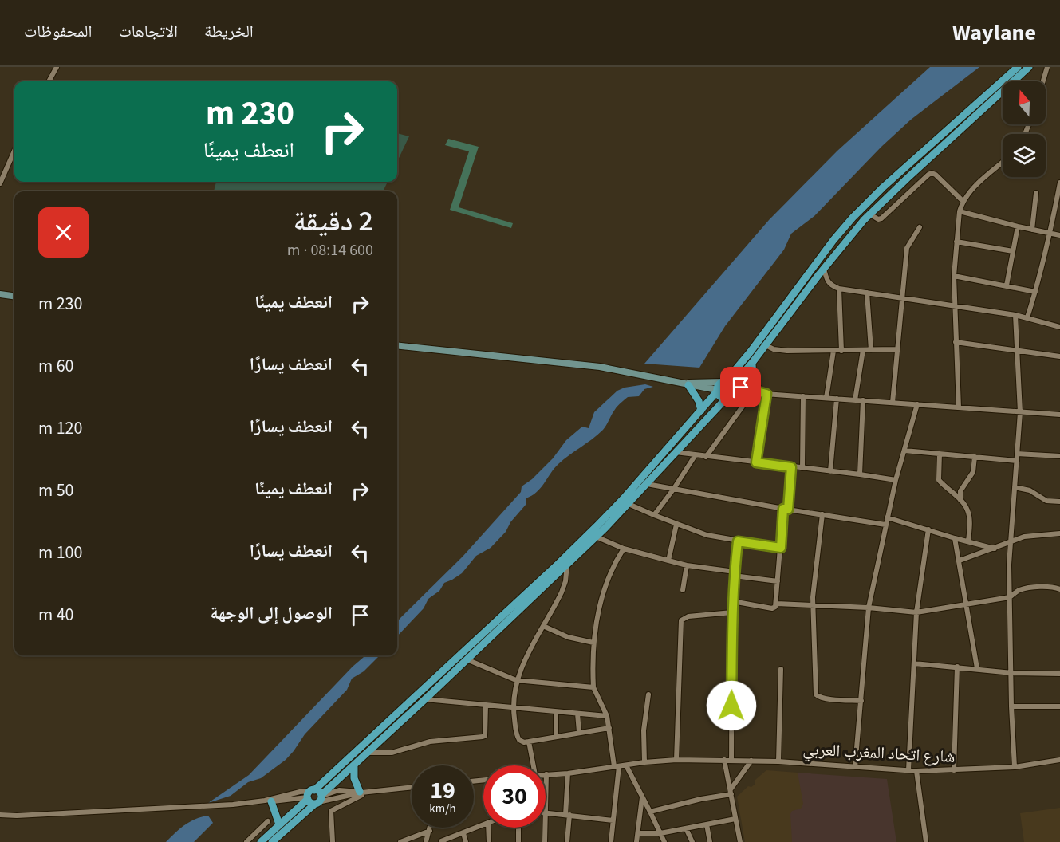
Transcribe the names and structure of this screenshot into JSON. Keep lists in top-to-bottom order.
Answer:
{
  "streets": {
    "street": ["شارع اتحاد المغرب العربي"]
  },
  "north": "top",
  "page": {
    "header": "Waylane",
    "nav": ["الخريطة", "الاتجاهات", "المحفوظات"],
    "turn": ["230 m", "انعطف يمينًا"],
    "heading": ["2 دقيقة", "600 m · 08:14"],
    "list": [
      {
        "name": "انعطف يمينًا",
        "value": "230 m"
      },
      {
        "name": "انعطف يسارًا",
        "value": "60 m"
      },
      {
        "name": "انعطف يسارًا",
        "value": "120 m"
      },
      {
        "name": "انعطف يمينًا",
        "value": "50 m"
      },
      {
        "name": "انعطف يسارًا",
        "value": "100 m"
      },
      {
        "name": "الوصول إلى الوجهة",
        "value": "40 m"
      }
    ],
    "speed": "19 km/h",
    "limit": "30"
  }
}
